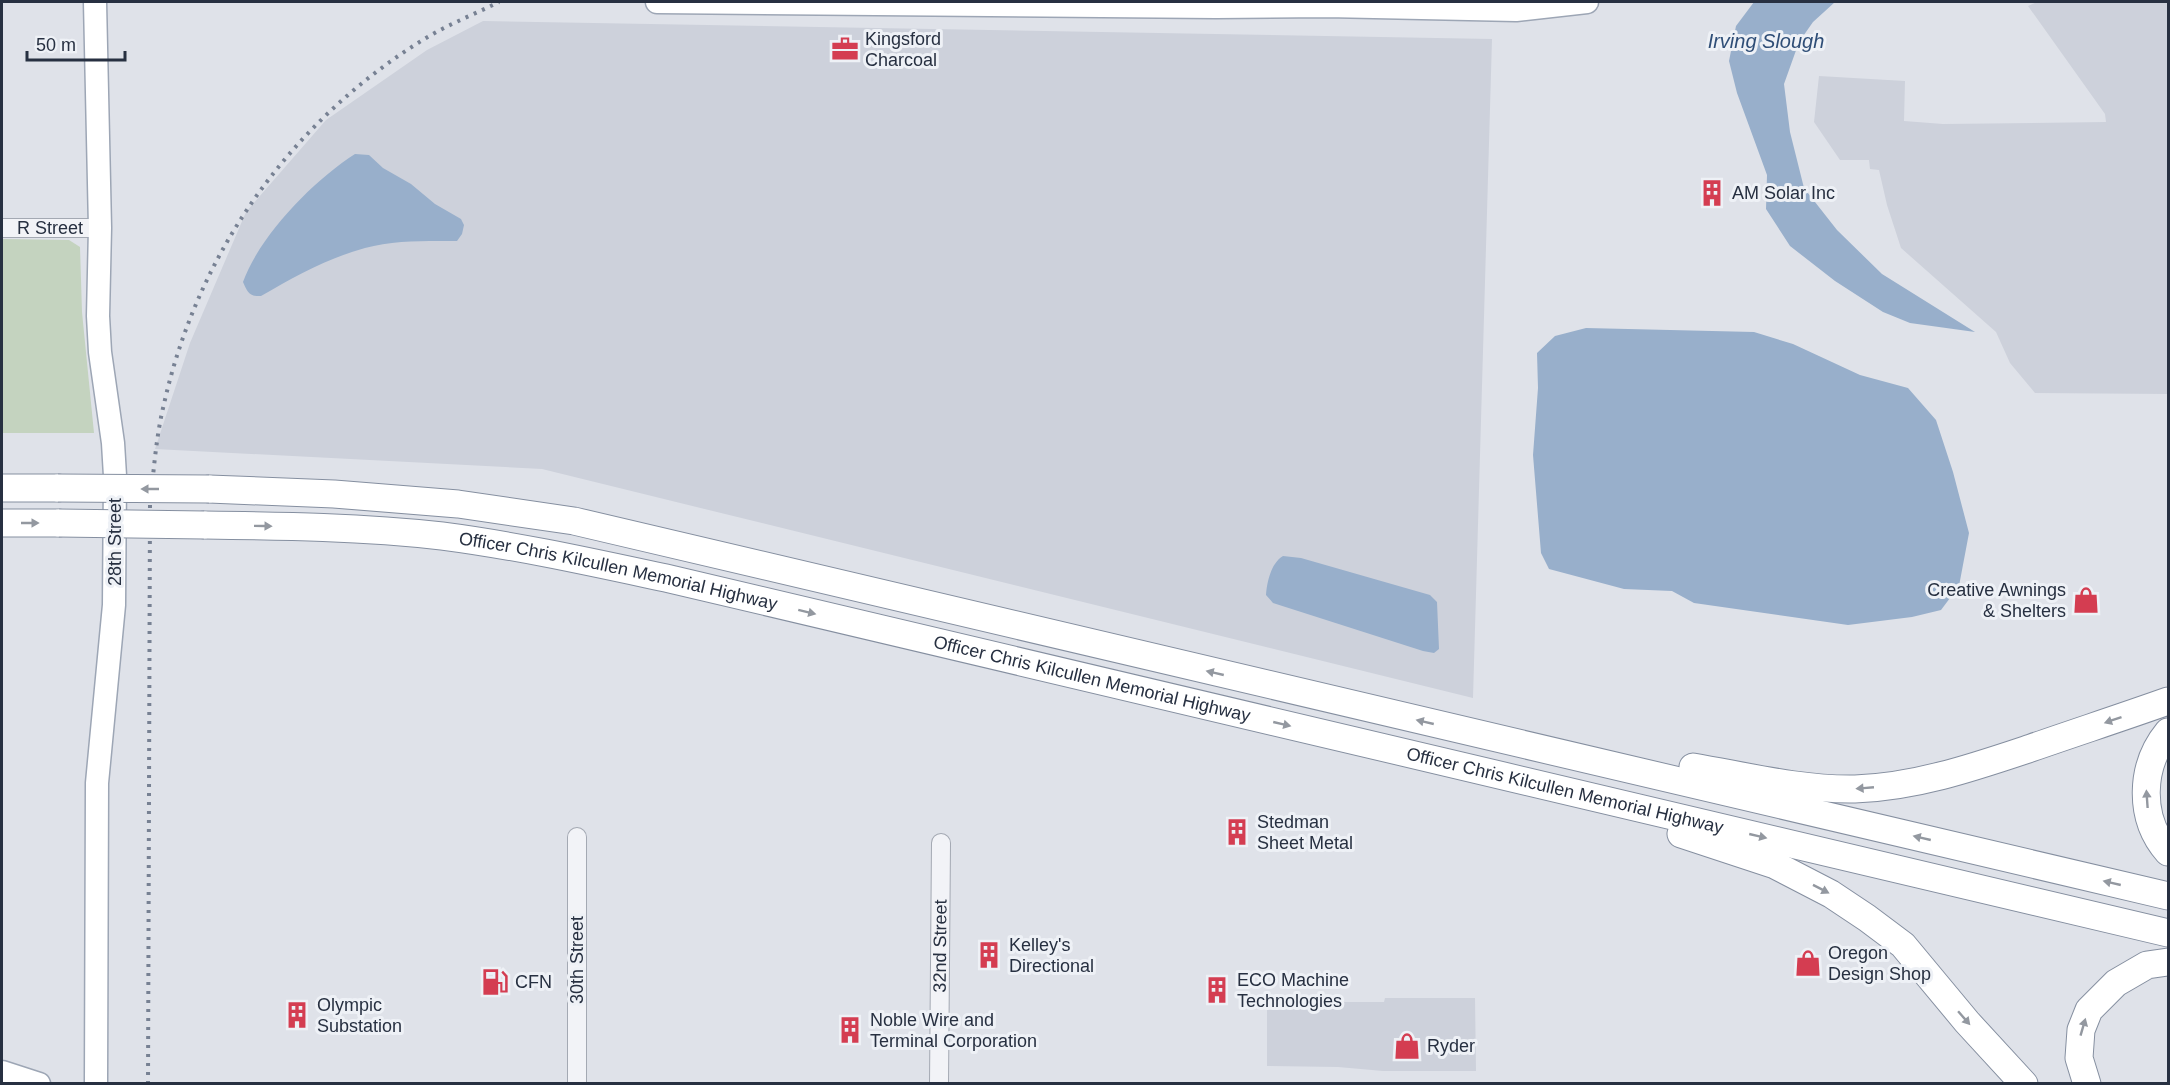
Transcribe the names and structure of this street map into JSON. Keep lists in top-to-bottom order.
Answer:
{
  "streets": {
    "highway": ["Officer Chris Kilcullen Memorial Highway"],
    "main road": ["28th Street"],
    "street": ["R Street", "32nd Street", "30th Street"]
  },
  "crossings": [
    ["R Street", "28th Street"]
  ],
  "water": ["Irving Slough"],
  "places": {
    "office": ["Kingsford Charcoal"],
    "building": [
      "AM Solar Inc",
      "Stedman Sheet Metal",
      "Kelley's Directional",
      "ECO Machine Technologies",
      "Olympic Substation",
      "Noble Wire and Terminal Corporation"
    ],
    "shop": ["Creative Awnings & Shelters", "Oregon Design Shop", "Ryder"],
    "fuel station": ["CFN"]
  },
  "scale_bar": "50 m"
}
